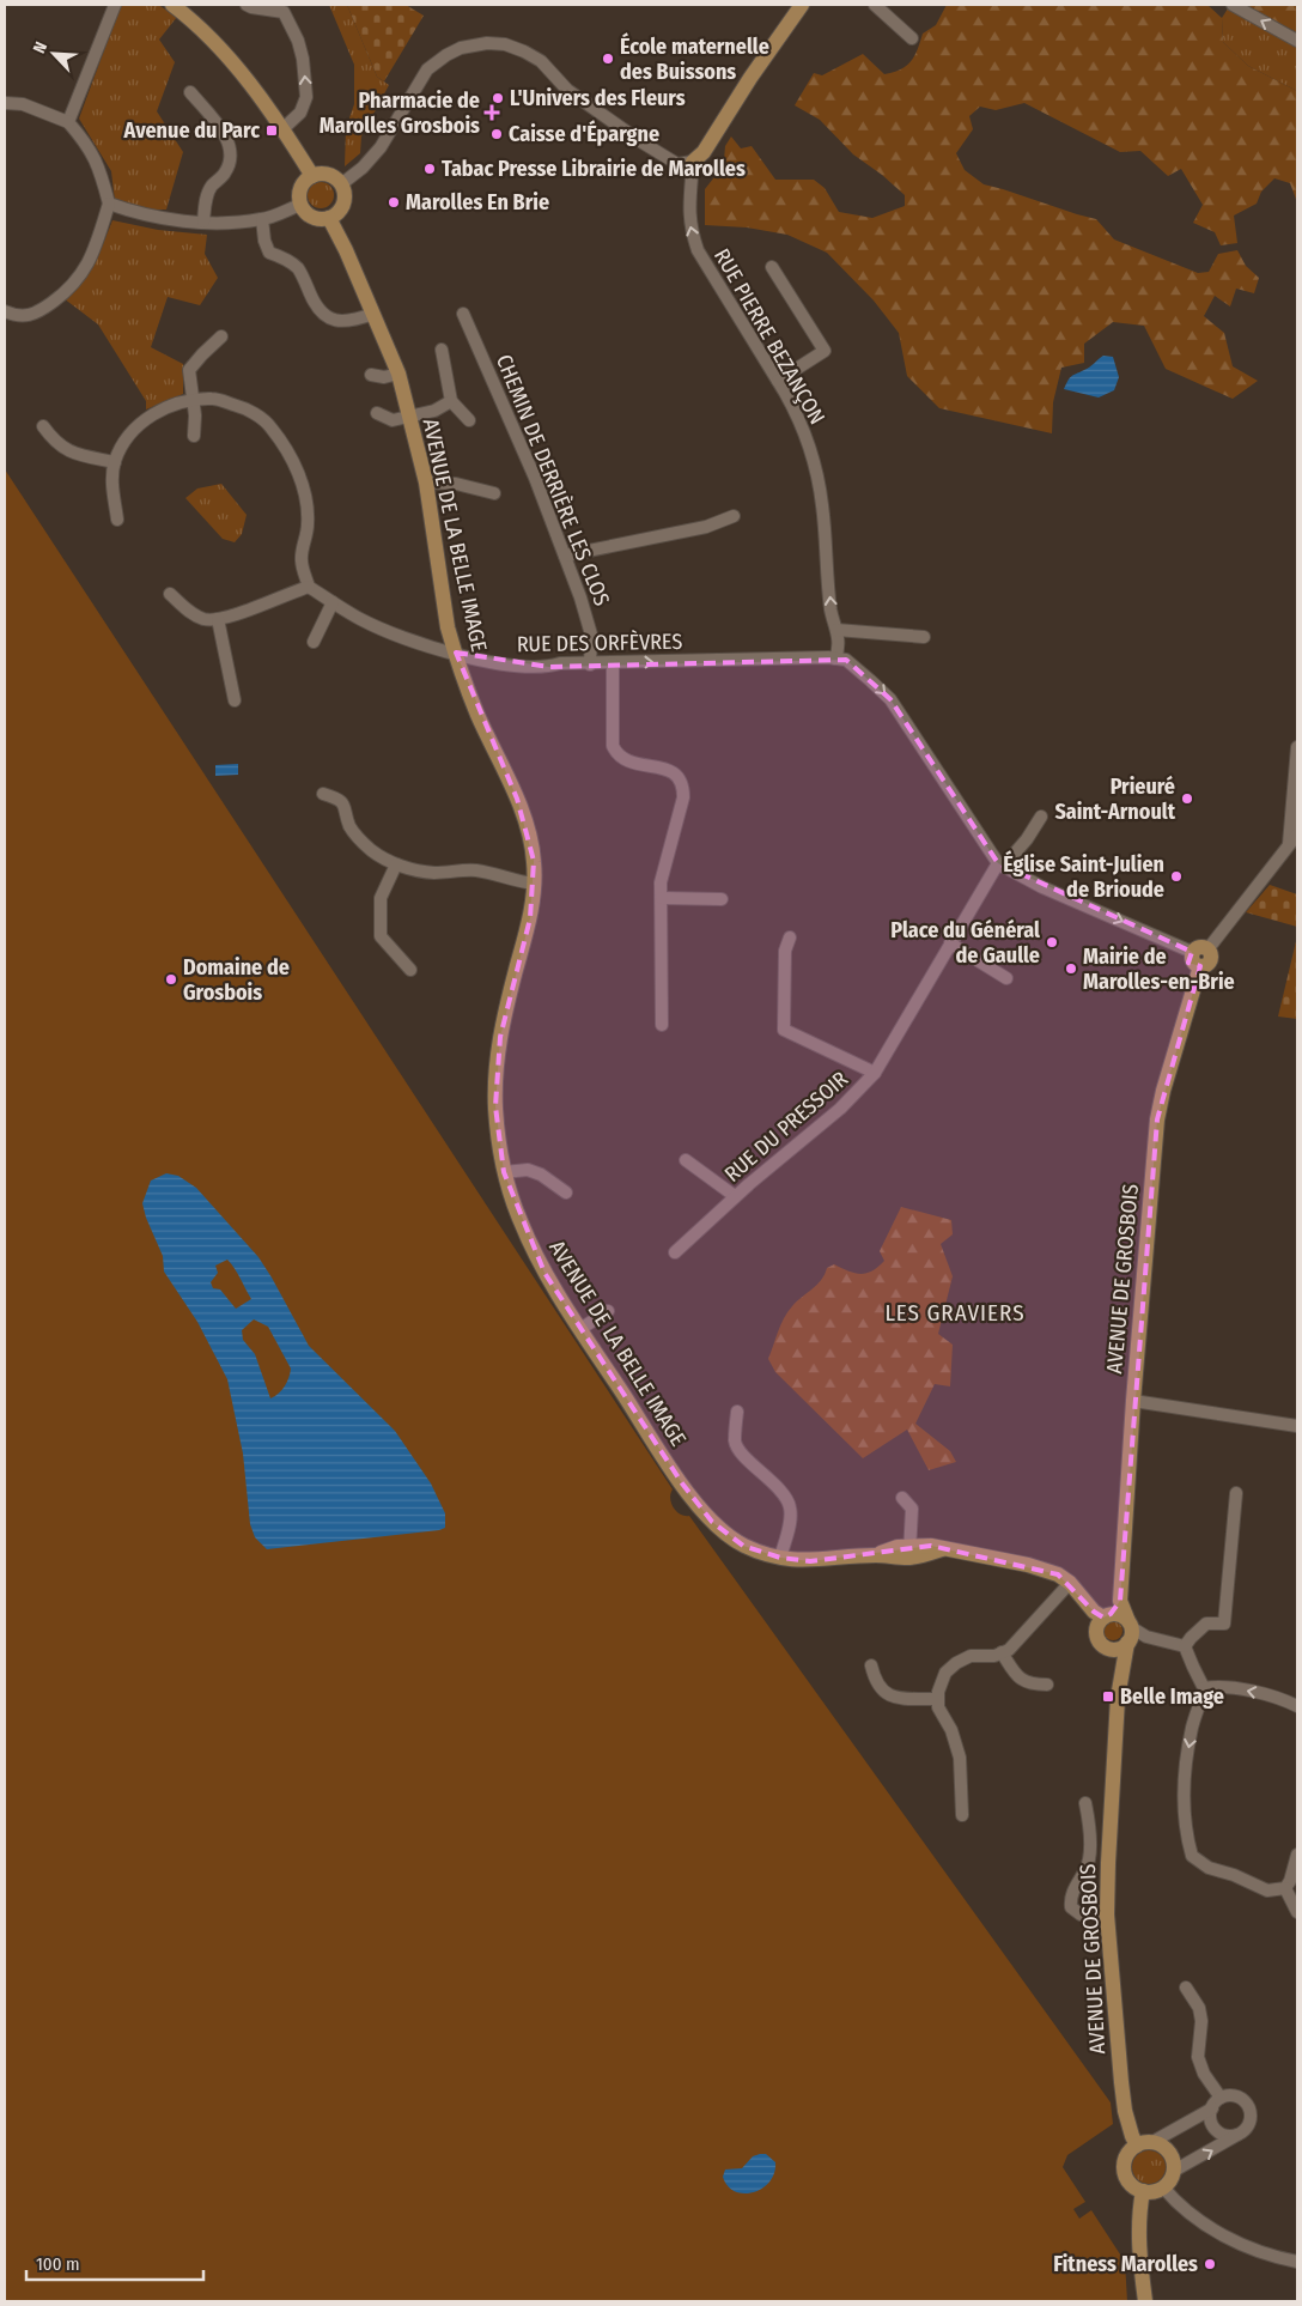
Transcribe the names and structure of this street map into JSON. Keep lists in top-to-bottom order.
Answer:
{
  "streets": {
    "street": [
      "RUE PIERRE BEZANÇON",
      "CHEMIN DE DERRIÈRE LES CLOS",
      "AVENUE DE LA BELLE IMAGE",
      "RUE DES ORFÈVRES",
      "RUE DU PRESSOIR",
      "AVENUE DE GROSBOIS"
    ]
  },
  "crossings": [
    ["RUE PIERRE BEZANÇON", "RUE DES ORFÈVRES"],
    ["CHEMIN DE DERRIÈRE LES CLOS", "RUE DES ORFÈVRES"],
    ["AVENUE DE LA BELLE IMAGE", "RUE DES ORFÈVRES"],
    ["AVENUE DE LA BELLE IMAGE", "AVENUE DE GROSBOIS"]
  ],
  "one_way": ["RUE PIERRE BEZANÇON", "RUE DES ORFÈVRES"],
  "districts": ["LES GRAVIERS"],
  "places": {
    "other": [
      "École maternelle des Buissons",
      "L'Univers des Fleurs",
      "Caisse d'Épargne",
      "Tabac Presse Librairie de Marolles",
      "Marolles En Brie",
      "Prieuré Saint-Arnoult",
      "Église Saint-Julien de Brioude",
      "Place du Général de Gaulle",
      "Mairie de Marolles-en-Brie",
      "Domaine de Grosbois",
      "Fitness Marolles"
    ],
    "health": ["Pharmacie de Marolles Grosbois"],
    "transit": ["Avenue du Parc", "Belle Image"]
  },
  "scale_bar": "100 m",
  "north": "top left"
}
